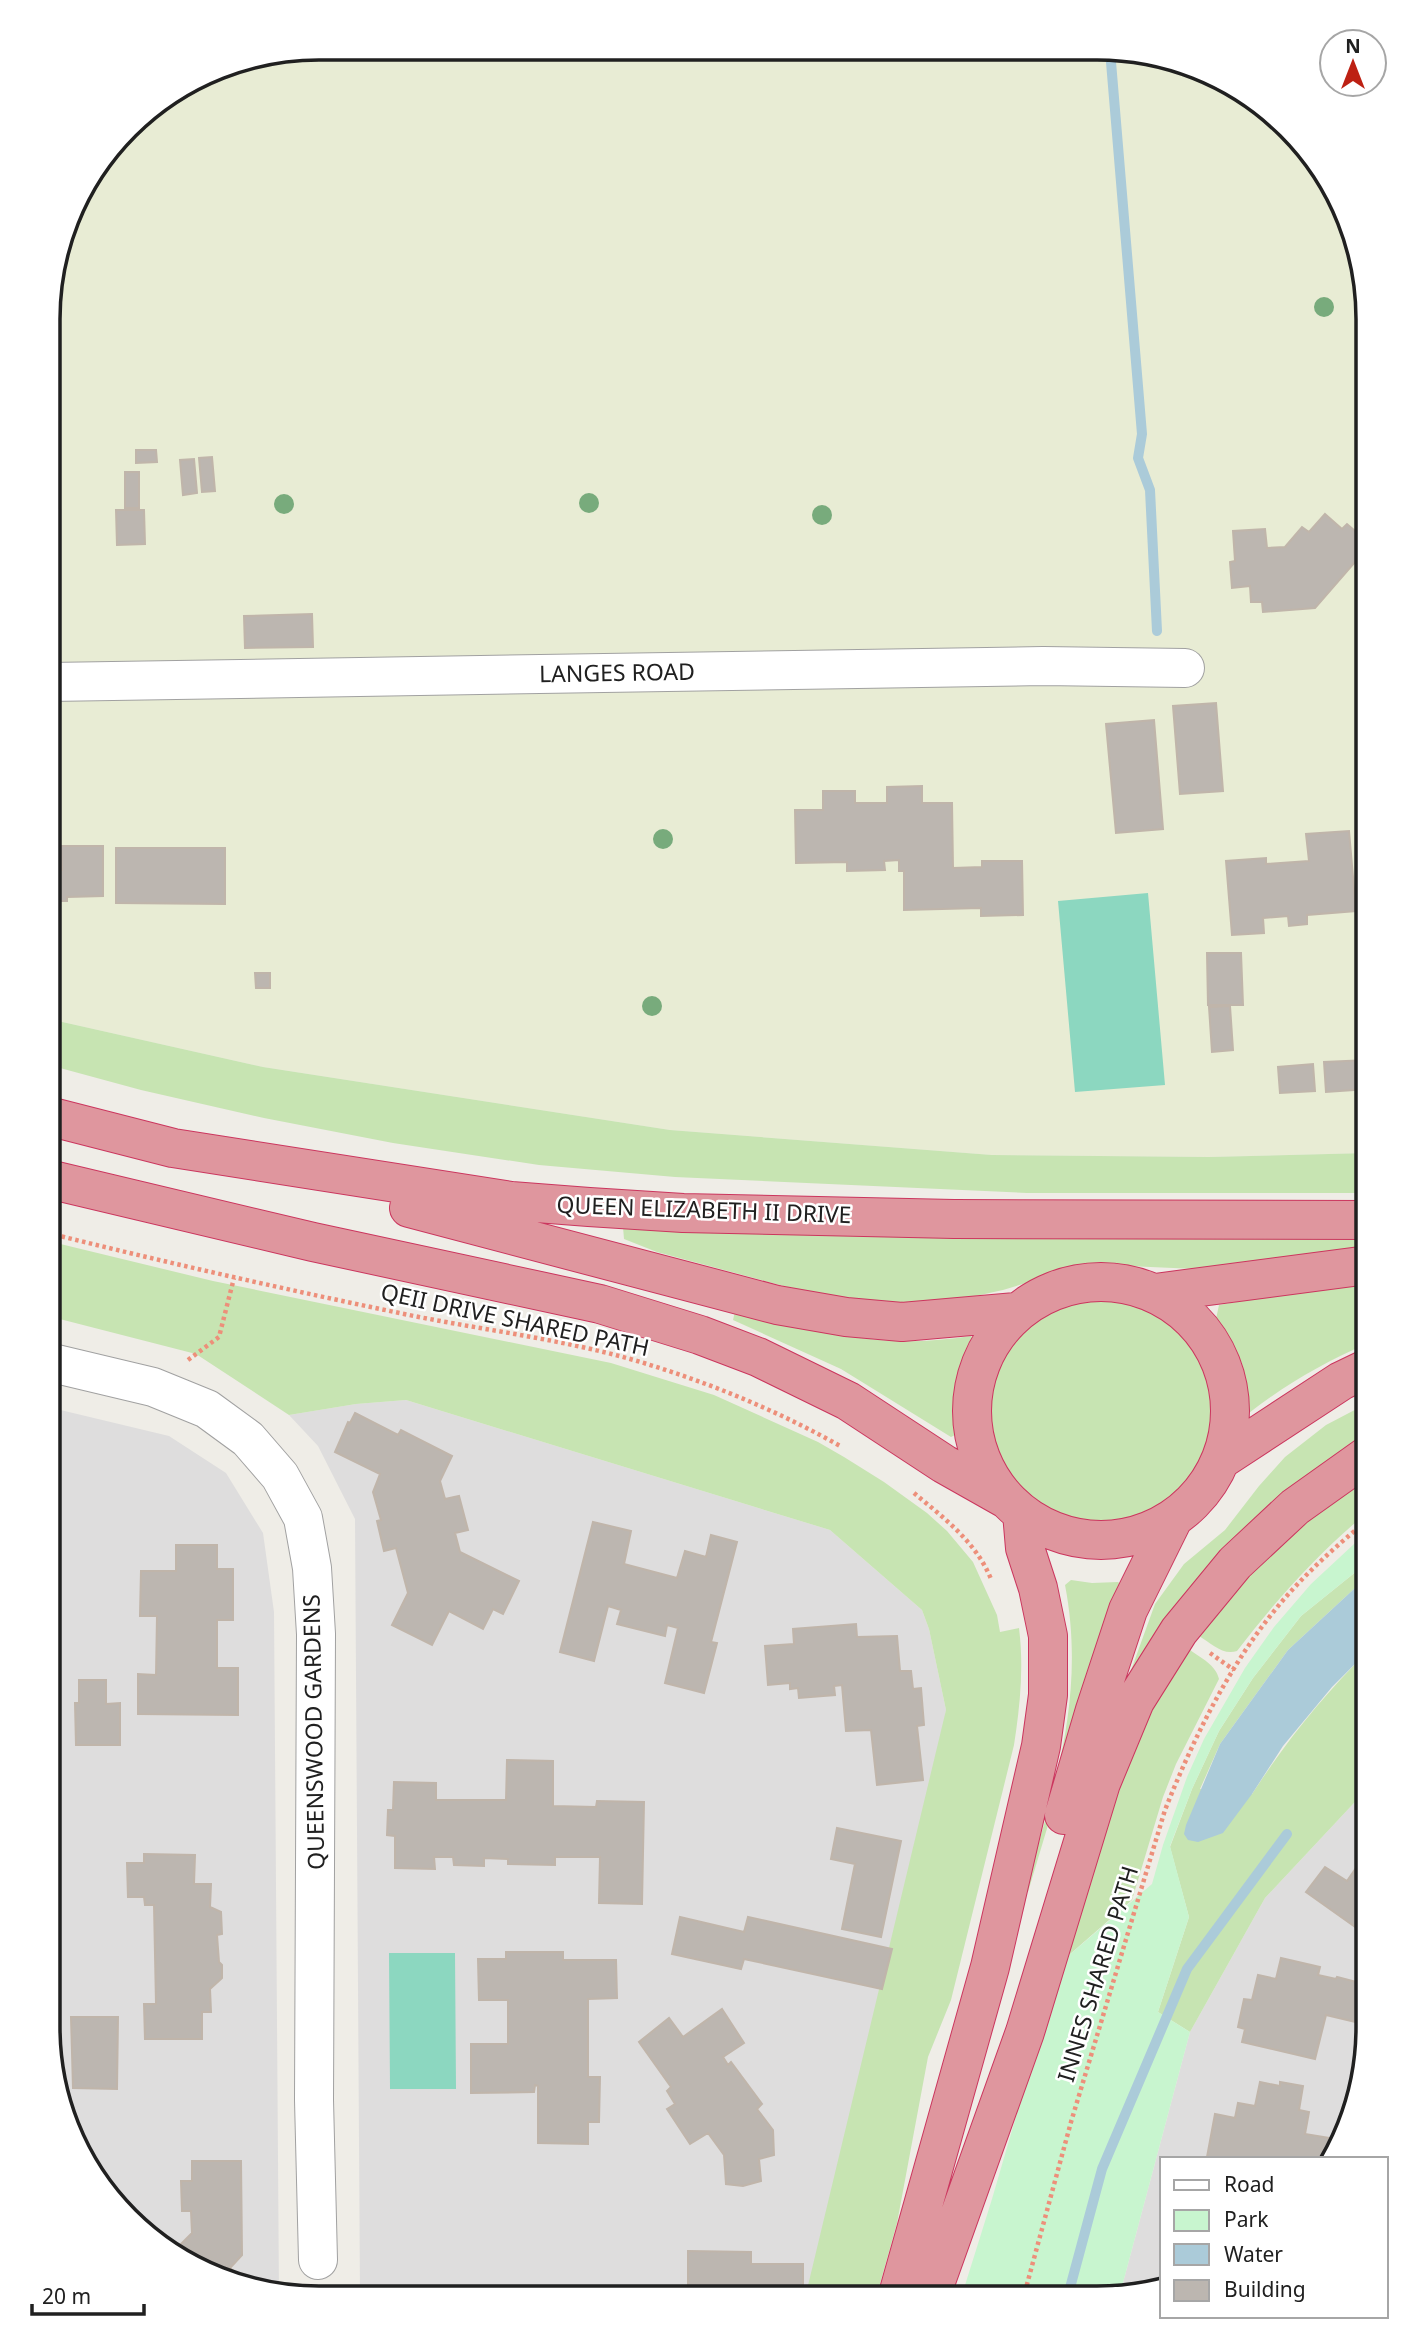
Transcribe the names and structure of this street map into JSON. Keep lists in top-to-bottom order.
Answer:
{
  "streets": {
    "highway": ["QUEEN ELIZABETH II DRIVE"],
    "street": ["LANGES ROAD", "QUEENSWOOD GARDENS"],
    "path": ["QEII DRIVE SHARED PATH", "INNES SHARED PATH"]
  },
  "legend": [
    "Road",
    "Park",
    "Water",
    "Building"
  ],
  "scale_bar": "20 m",
  "north": "top"
}
